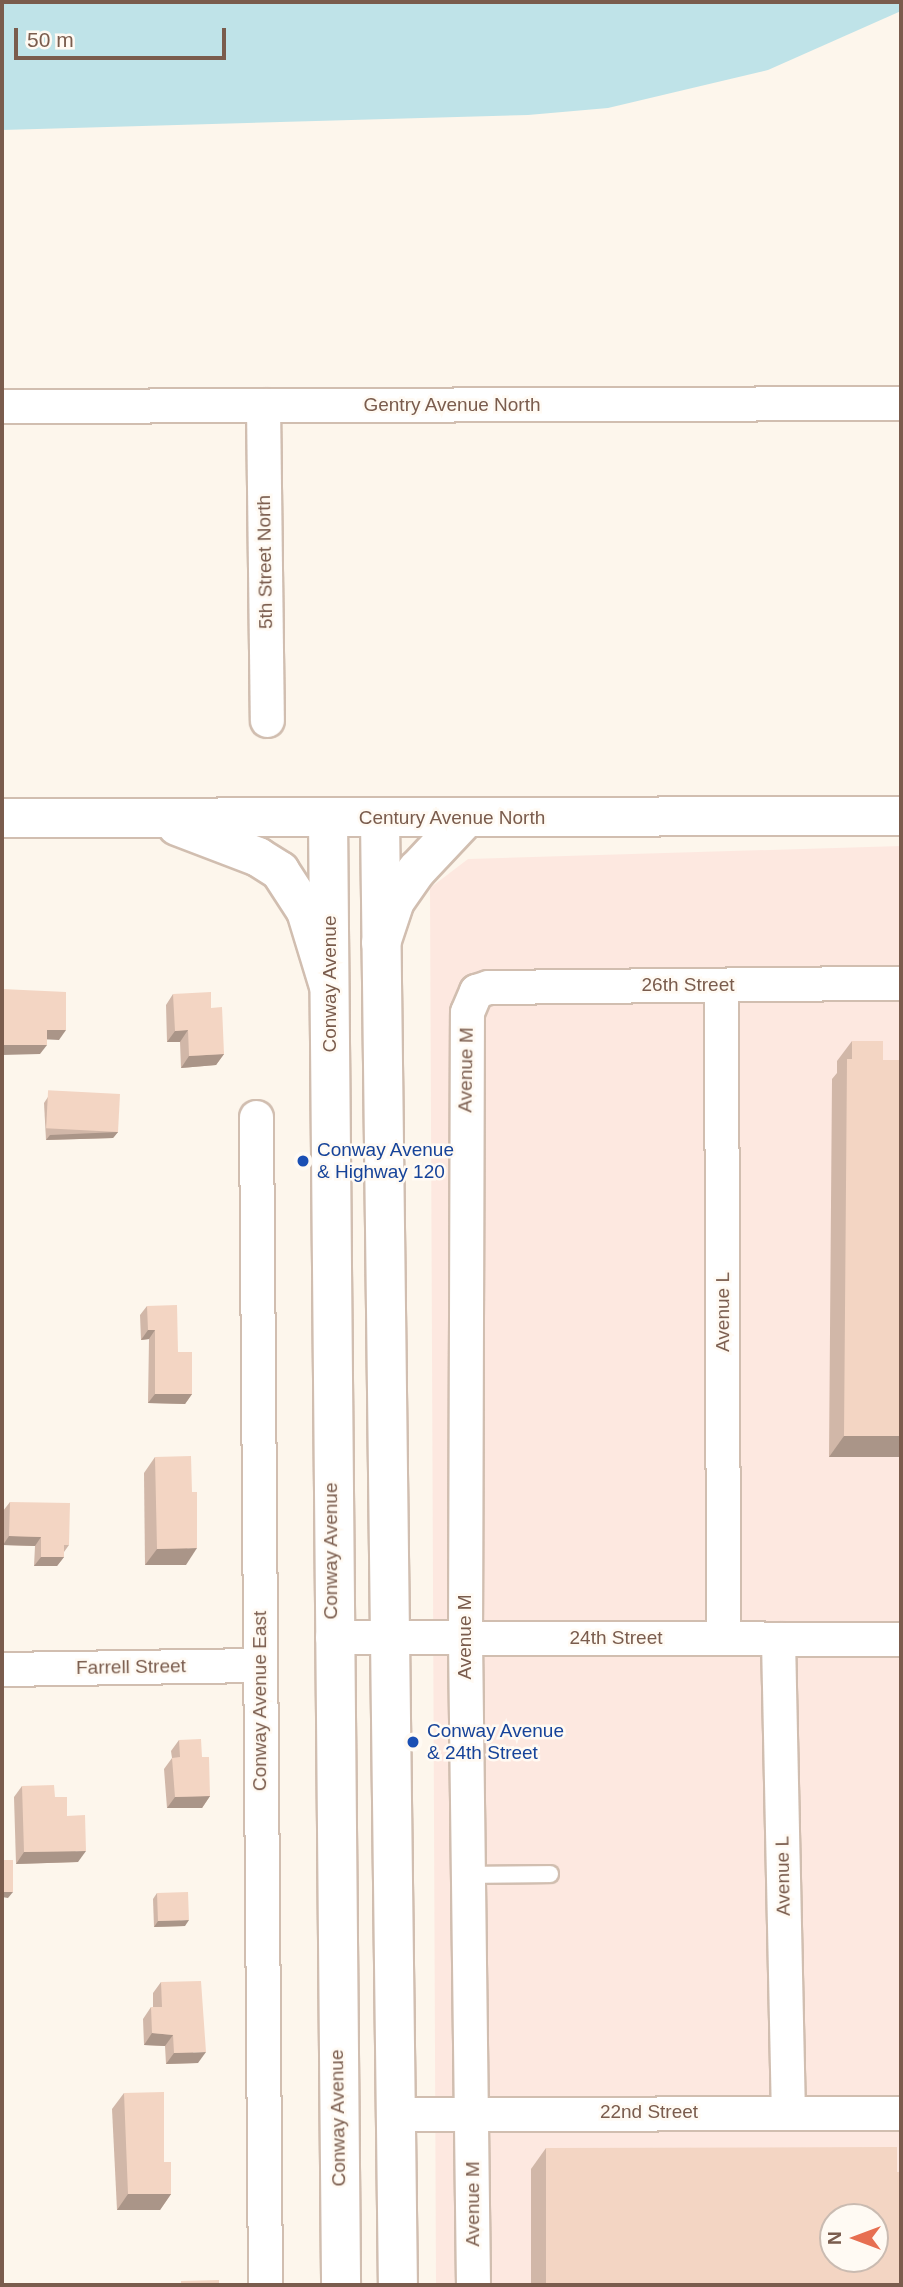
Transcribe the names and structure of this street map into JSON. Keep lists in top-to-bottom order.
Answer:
{
  "streets": {
    "street": [
      "Gentry Avenue North",
      "5th Street North",
      "Century Avenue North",
      "Conway Avenue",
      "26th Street",
      "Avenue M",
      "Avenue L",
      "24th Street",
      "Farrell Street",
      "Conway Avenue East",
      "22nd Street"
    ]
  },
  "crossings": [
    ["Gentry Avenue North", "5th Street North"],
    ["Century Avenue North", "Conway Avenue"],
    ["Conway Avenue", "24th Street"],
    ["26th Street", "Avenue M"],
    ["26th Street", "Avenue L"],
    ["Avenue M", "24th Street"],
    ["Avenue M", "22nd Street"],
    ["Avenue L", "24th Street"],
    ["Avenue L", "22nd Street"],
    ["Farrell Street", "Conway Avenue East"]
  ],
  "places": ["Conway Avenue & Highway 120", "Conway Avenue & 24th Street"],
  "scale_bar": "50 m",
  "north": "left"
}
